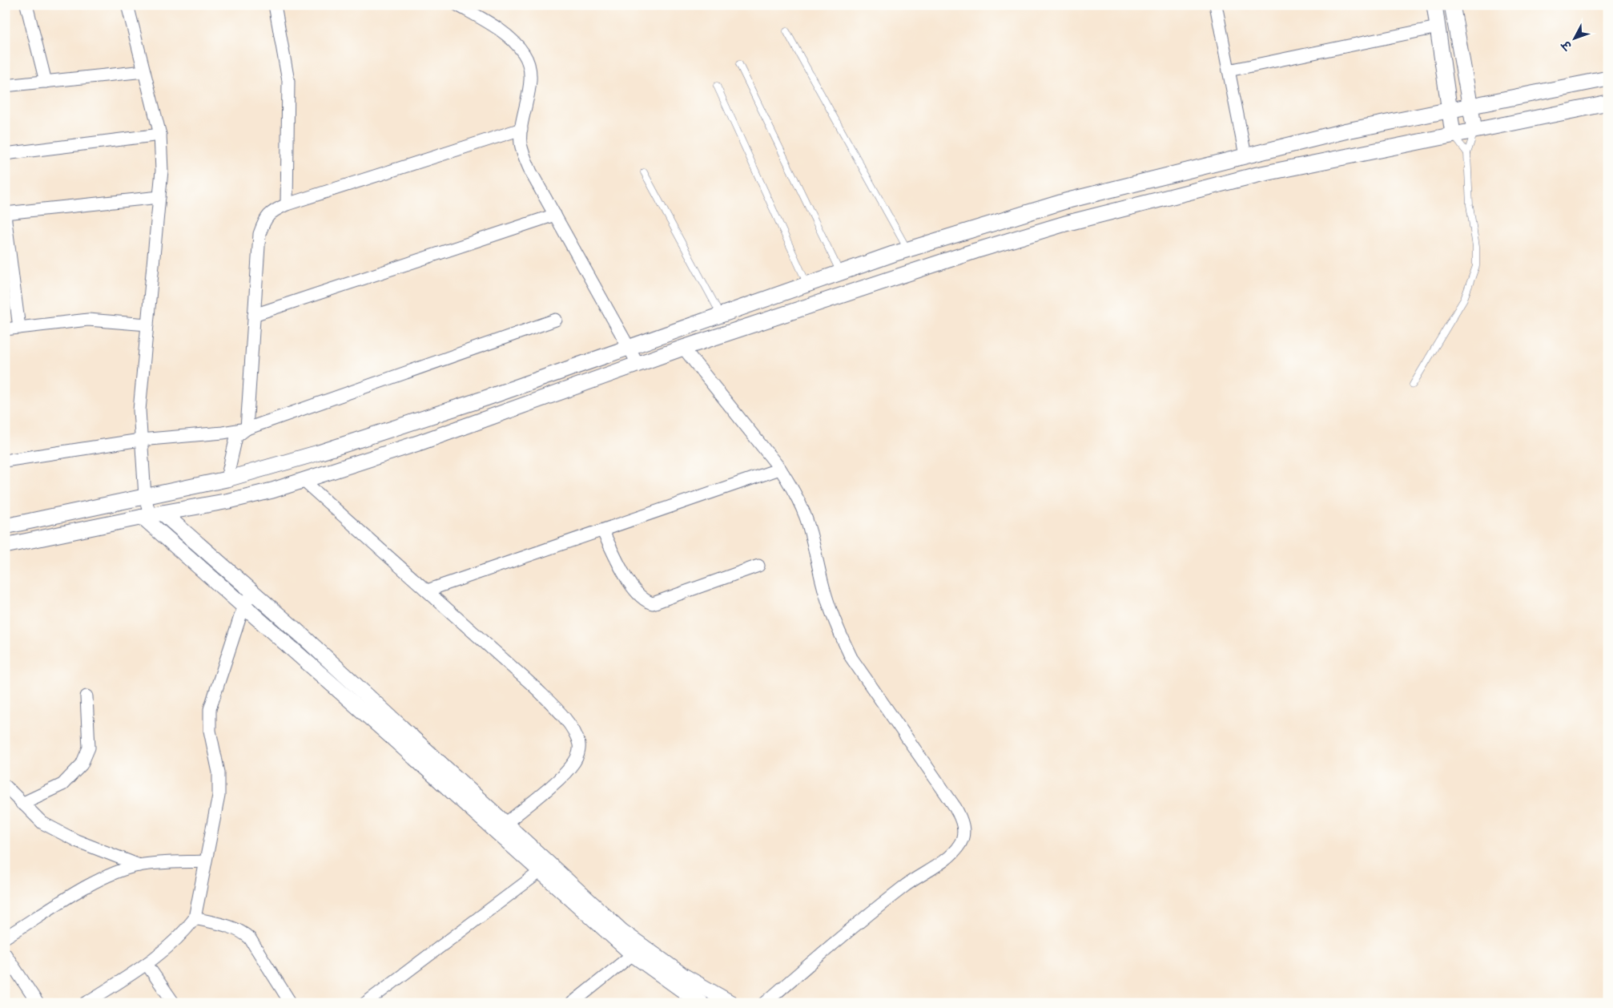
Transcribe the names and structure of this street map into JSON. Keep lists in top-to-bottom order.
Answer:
{
  "north": "bottom left"
}
